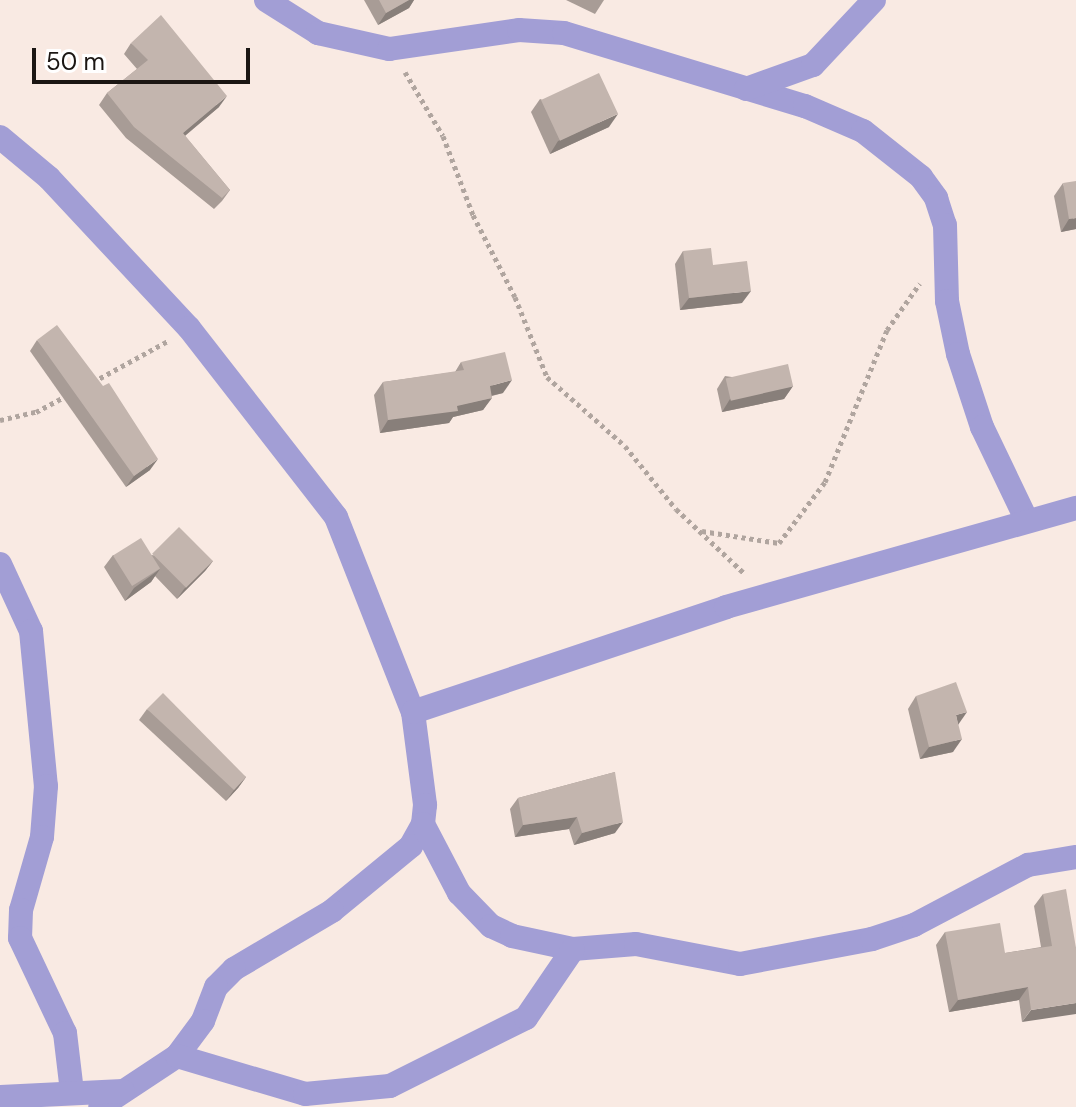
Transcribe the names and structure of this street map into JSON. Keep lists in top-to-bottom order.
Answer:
{
  "scale_bar": "50 m"
}
